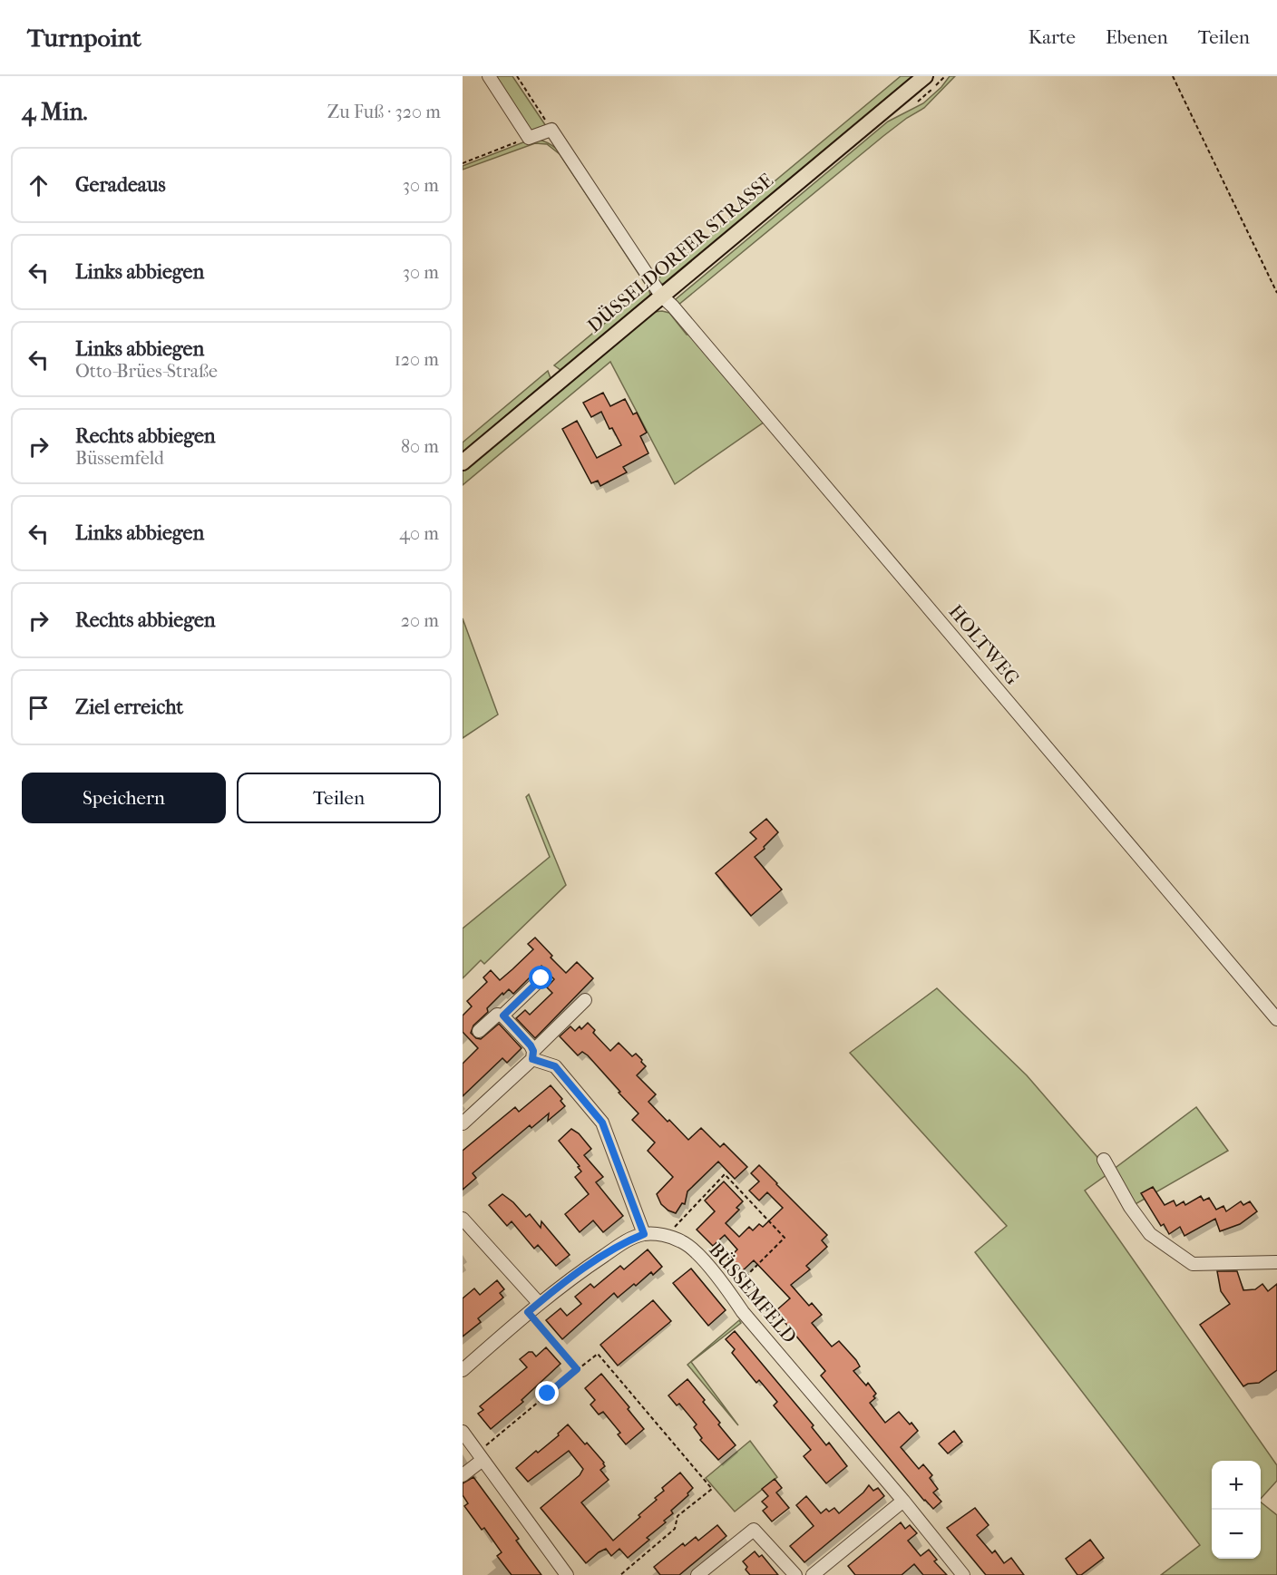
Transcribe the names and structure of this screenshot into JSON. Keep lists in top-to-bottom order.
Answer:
{
  "streets": {
    "main road": ["DÜSSELDORFER STRASSE"],
    "street": ["HOLTWEG", "BÜSSEMFELD"]
  },
  "crossings": [
    ["DÜSSELDORFER STRASSE", "HOLTWEG"]
  ],
  "page": {
    "header": "Turnpoint",
    "nav": ["Karte", "Ebenen", "Teilen"],
    "heading": ["4 Min.", "Zu Fuß · 320 m"],
    "list": [
      ["Geradeaus", "30 m"],
      ["Links abbiegen", "30 m"],
      ["Links abbiegen", "Otto-Brües-Straße", "120 m"],
      ["Rechts abbiegen", "Büssemfeld", "80 m"],
      ["Links abbiegen", "40 m"],
      ["Rechts abbiegen", "20 m"],
      "Ziel erreicht"
    ],
    "buttons": ["Speichern", "Teilen"],
    "map_buttons": ["+", "−"]
  }
}
